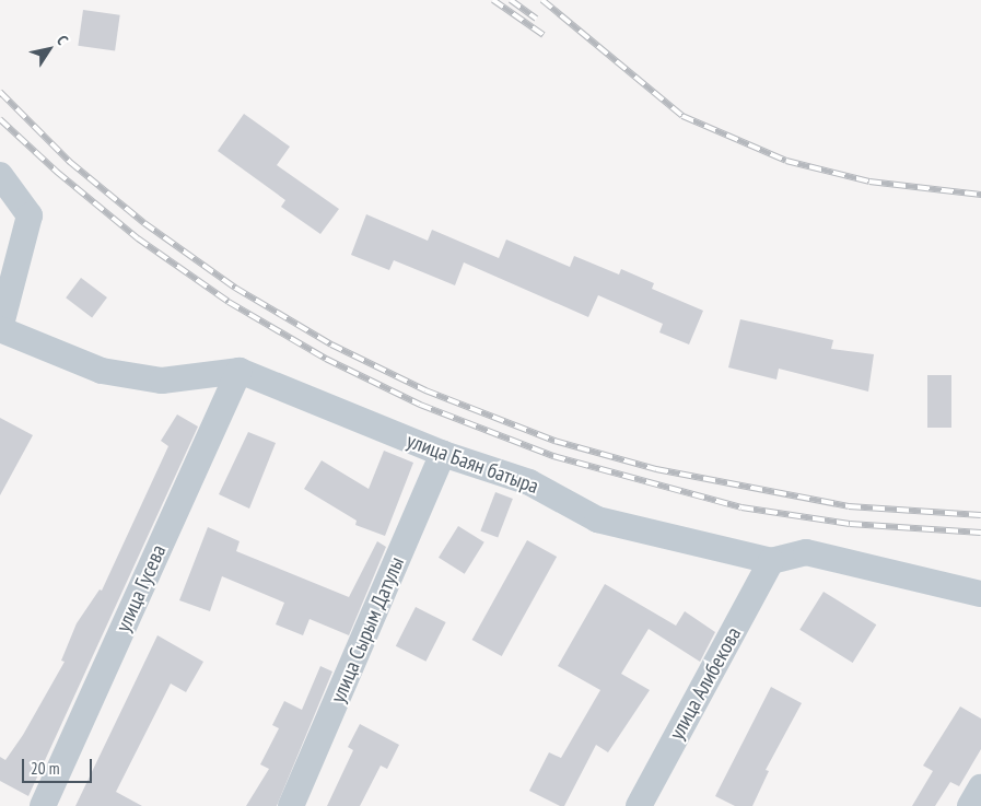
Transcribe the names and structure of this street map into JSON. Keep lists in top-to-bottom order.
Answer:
{
  "streets": {
    "street": [
      "улица Баян батыра",
      "улица Гусева",
      "улица Сырым Датулы",
      "улица Алибекова"
    ]
  },
  "crossings": [
    ["улица Баян батыра", "улица Гусева"],
    ["улица Баян батыра", "улица Сырым Датулы"],
    ["улица Баян батыра", "улица Алибекова"]
  ],
  "scale_bar": "20 m",
  "north": "top right"
}
